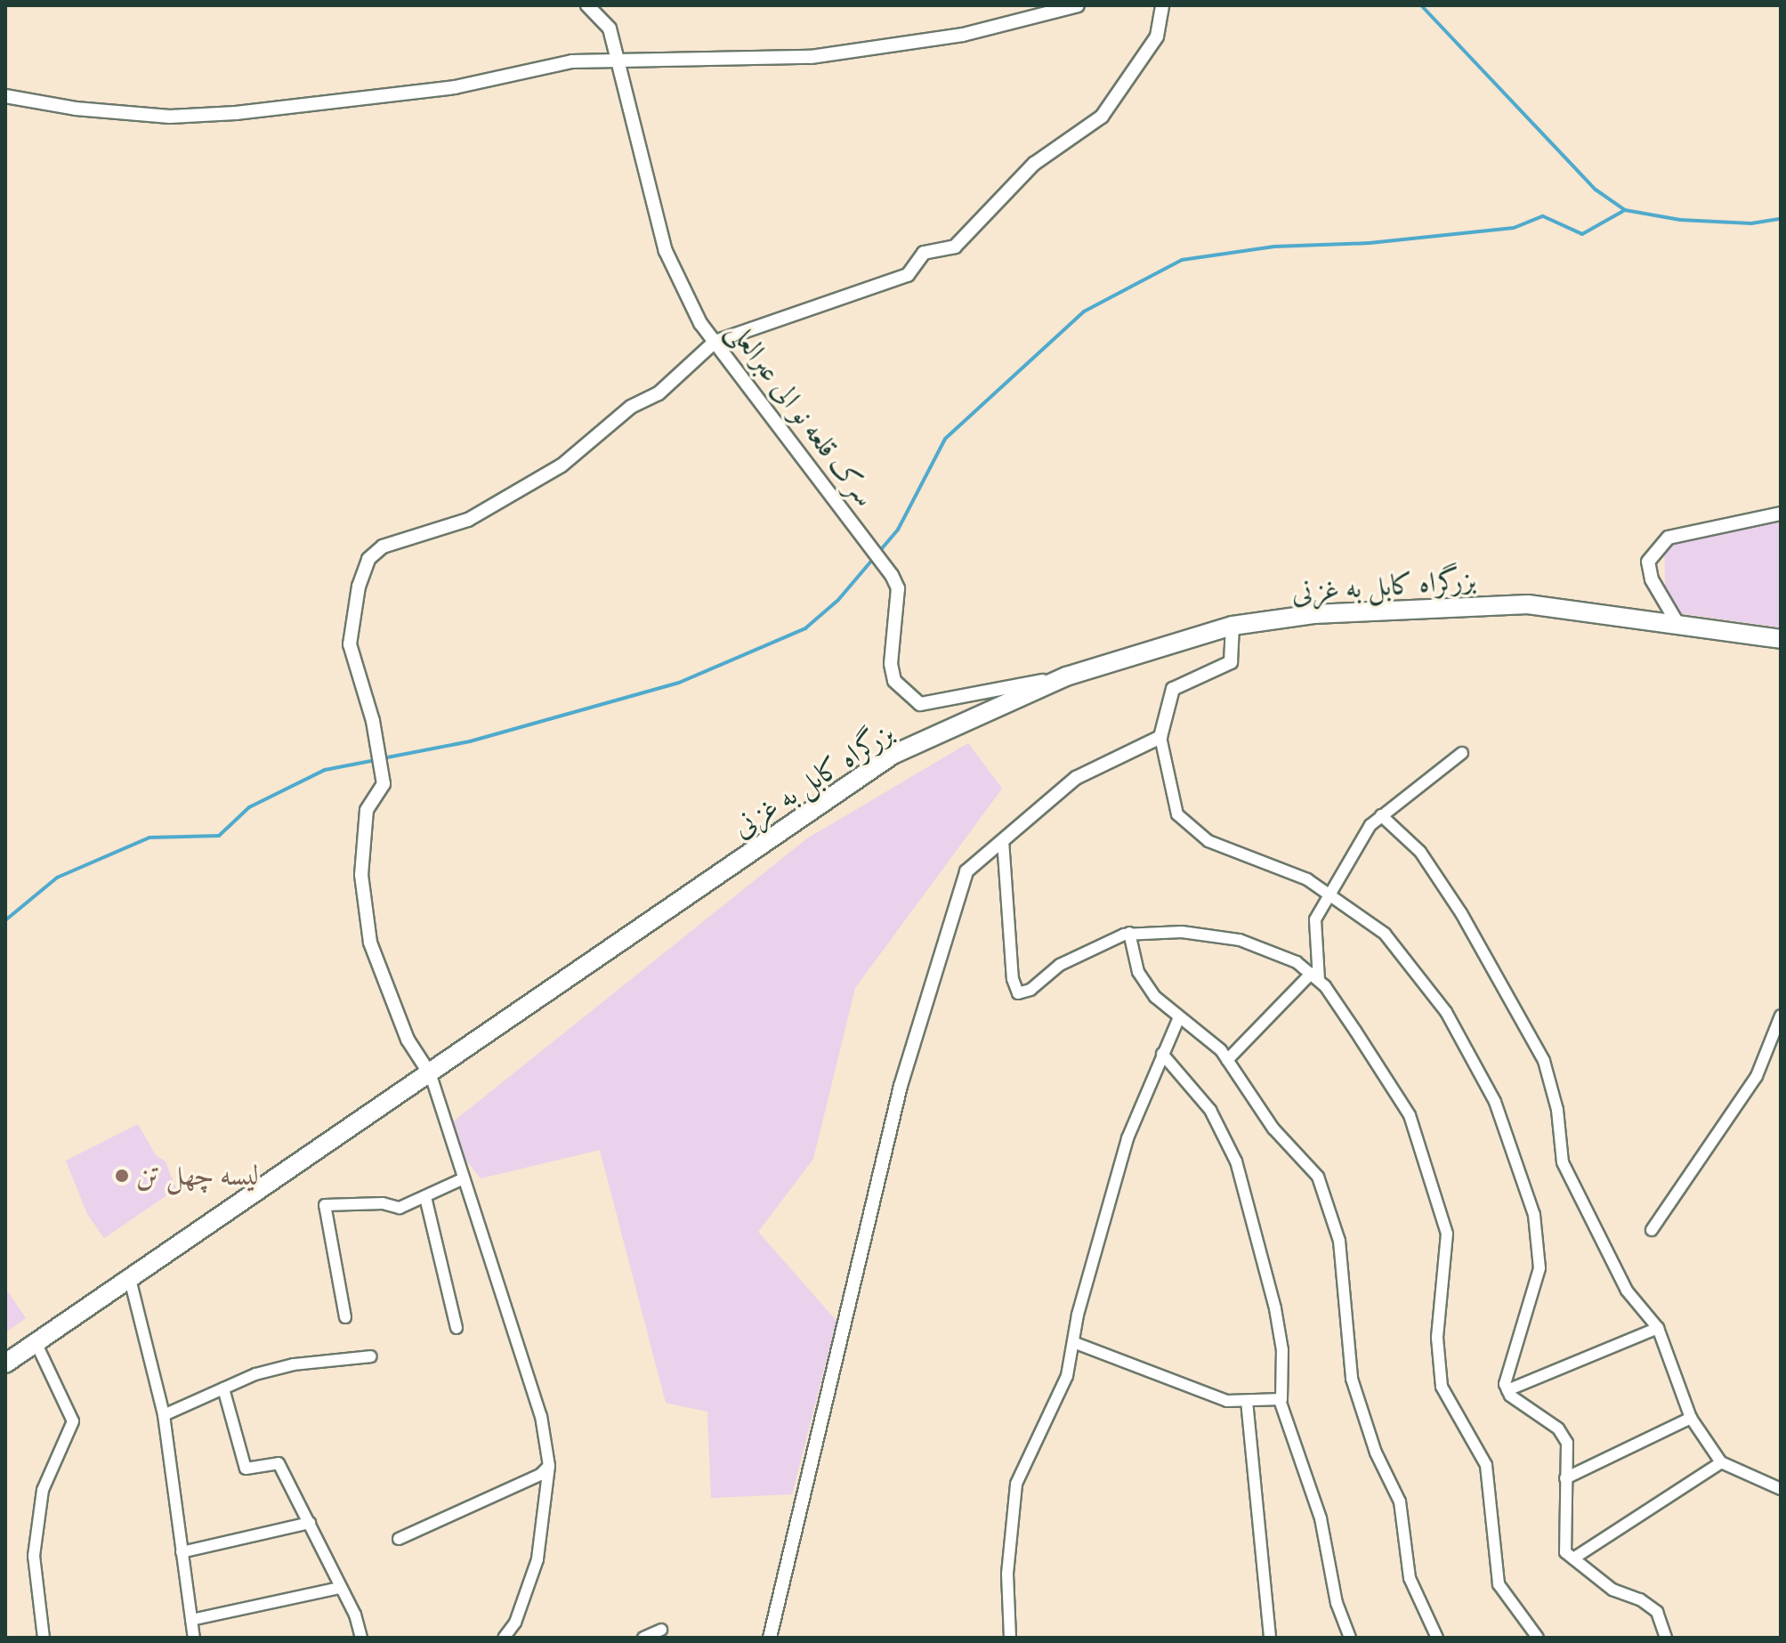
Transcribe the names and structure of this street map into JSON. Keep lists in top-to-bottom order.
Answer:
{
  "streets": {
    "highway": ["بزرگراه کابل به غزنی"],
    "street": ["سرک قلعه نو الی عبرالعلی"]
  },
  "crossings": [
    ["سرک قلعه نو الی عبرالعلی", "بزرگراه کابل به غزنی"]
  ],
  "places": ["لیسه چهل تن"]
}
